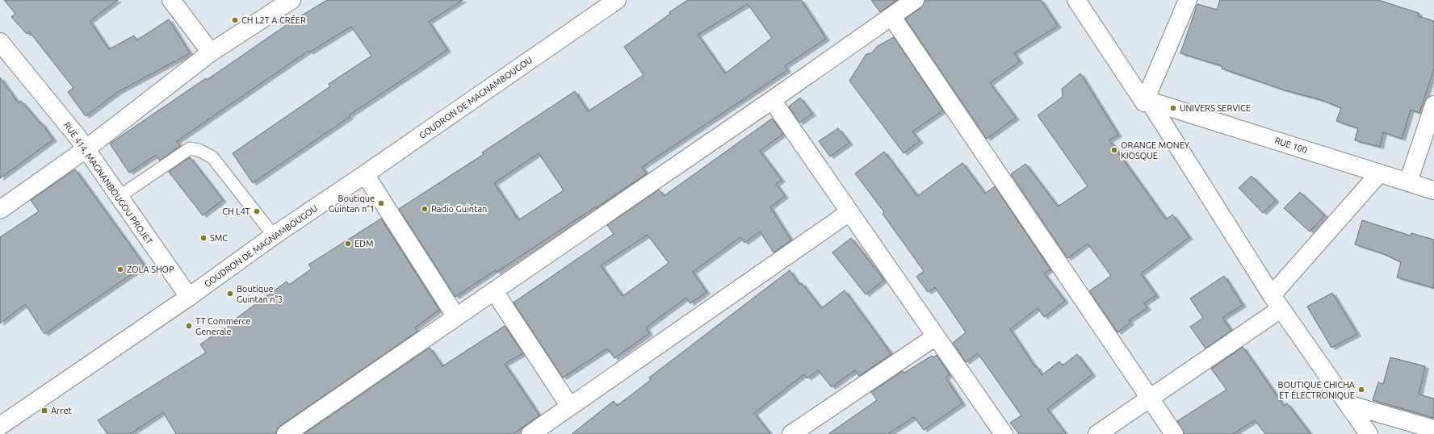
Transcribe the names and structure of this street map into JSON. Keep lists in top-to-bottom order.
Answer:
{
  "streets": {
    "street": ["GOUDRON DE MAGNAMBOUGOU", "RUE 100", "RUE 414, MAGNANBOUGOU PROJET"]
  },
  "crossings": [
    ["GOUDRON DE MAGNAMBOUGOU", "RUE 414, MAGNANBOUGOU PROJET"]
  ],
  "places": {
    "other": [
      "CH L2T A CRÉER",
      "UNIVERS SERVICE",
      "ORANGE MONEY KIOSQUE",
      "Boutique Guintan n°1",
      "Radio Guintan",
      "CH L4T",
      "SMC",
      "EDM",
      "ZOLA SHOP",
      "Boutique Guintan n°3",
      "TT Commerce Generale",
      "BOUTIQUE CHICHA ET ÉLECTRONIQUE"
    ],
    "transit": ["Arret"]
  }
}
